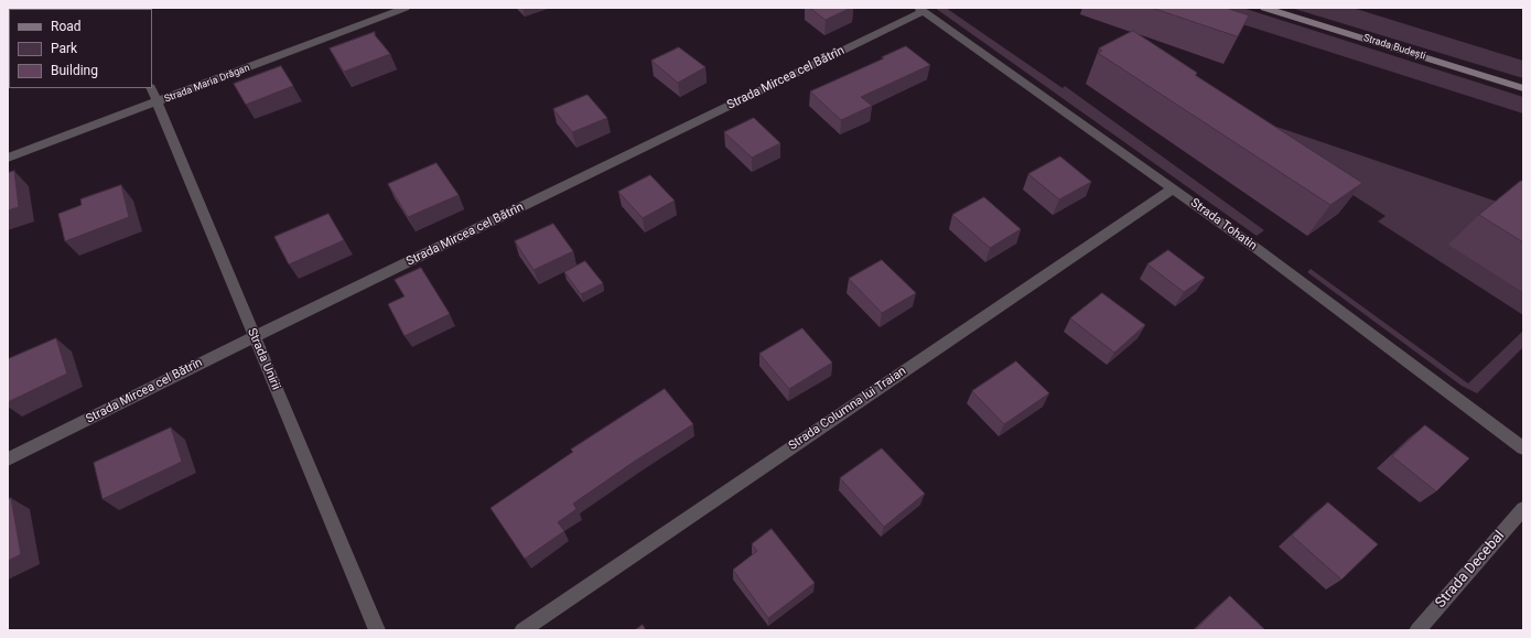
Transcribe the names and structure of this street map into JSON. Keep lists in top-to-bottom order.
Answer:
{
  "streets": {
    "street": [
      "Strada Budești",
      "Strada Mircea cel Bătrîn",
      "Strada Maria Drăgan",
      "Strada Tohatin",
      "Strada Unirii",
      "Strada Columna lui Traian",
      "Strada Decebal"
    ]
  },
  "crossings": [
    ["Strada Mircea cel Bătrîn", "Strada Tohatin"],
    ["Strada Mircea cel Bătrîn", "Strada Unirii"],
    ["Strada Maria Drăgan", "Strada Unirii"],
    ["Strada Tohatin", "Strada Columna lui Traian"]
  ],
  "legend": ["Road", "Park", "Building"]
}
